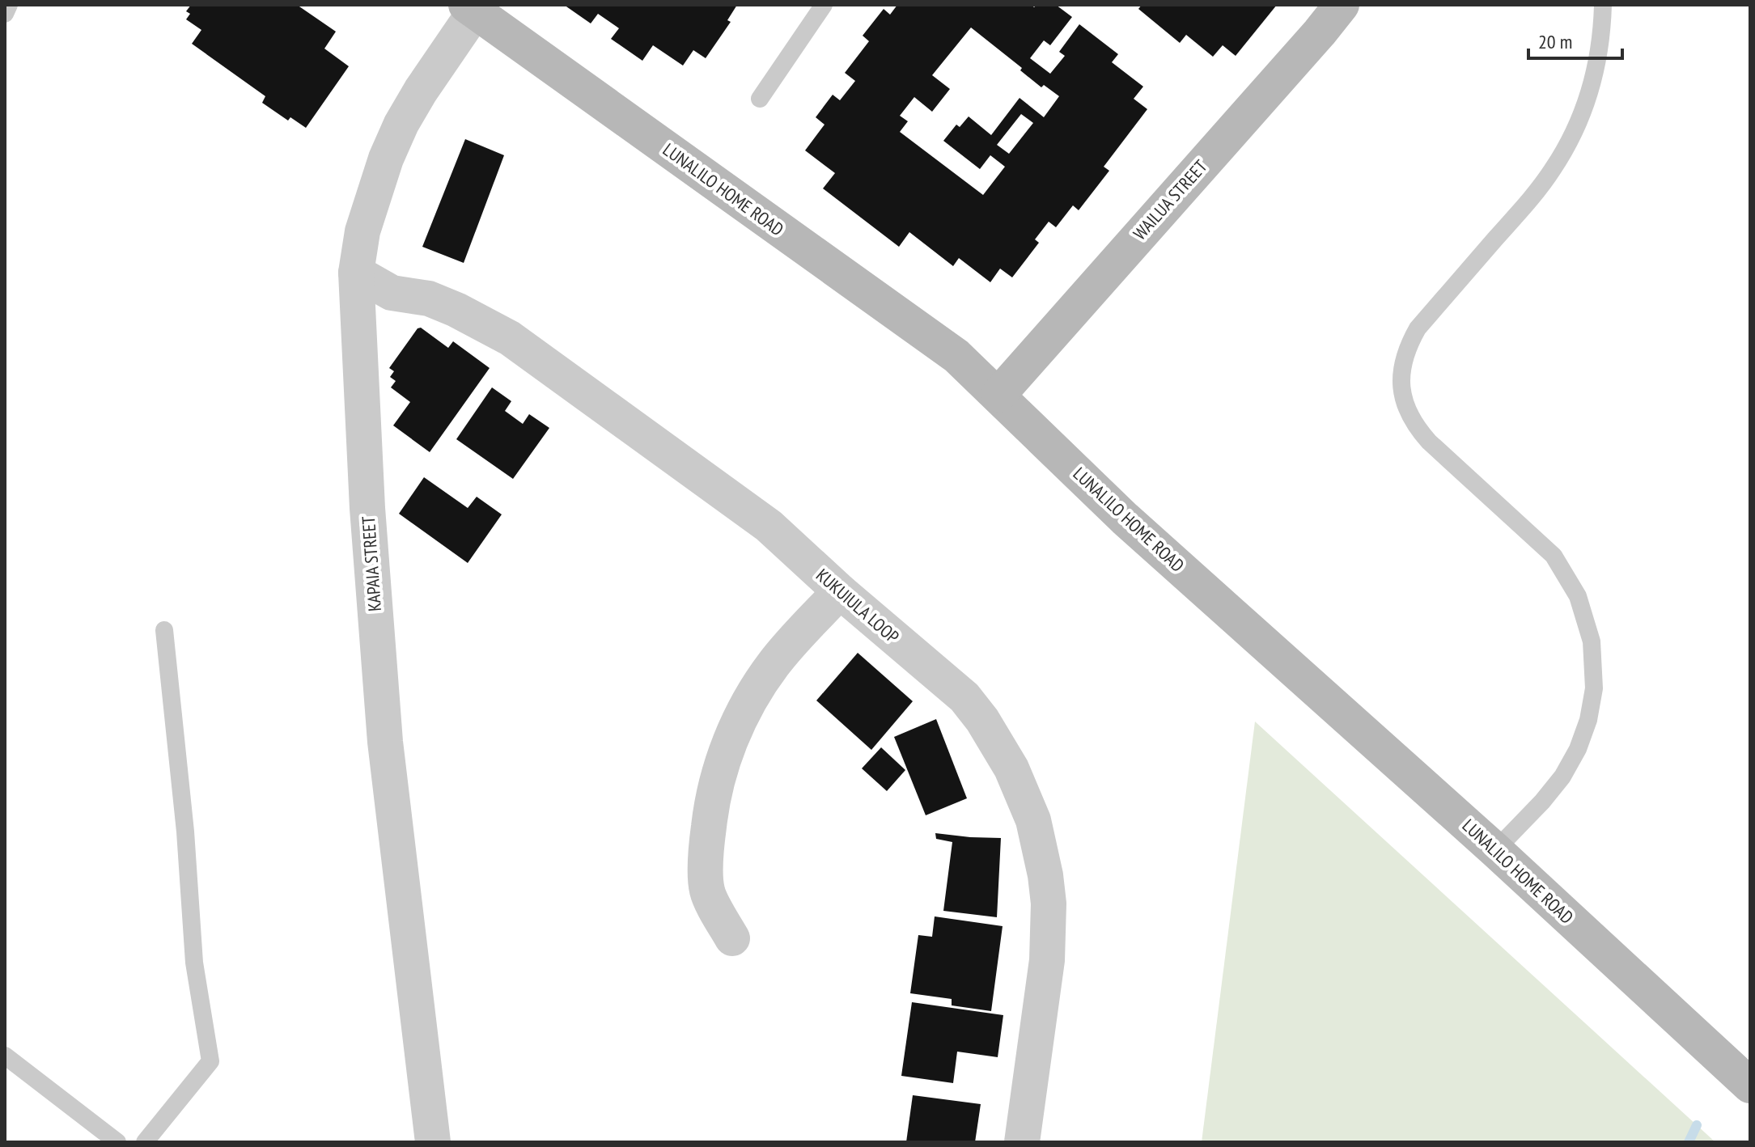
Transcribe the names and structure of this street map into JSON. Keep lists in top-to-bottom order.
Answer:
{
  "streets": {
    "main road": ["LUNALILO HOME ROAD", "WAILUA STREET"],
    "street": ["KAPAIA STREET", "KUKUIULA LOOP"]
  },
  "crossings": [
    ["LUNALILO HOME ROAD", "WAILUA STREET"],
    ["LUNALILO HOME ROAD", "KAPAIA STREET"],
    ["KAPAIA STREET", "KUKUIULA LOOP"]
  ],
  "scale_bar": "20 m"
}
